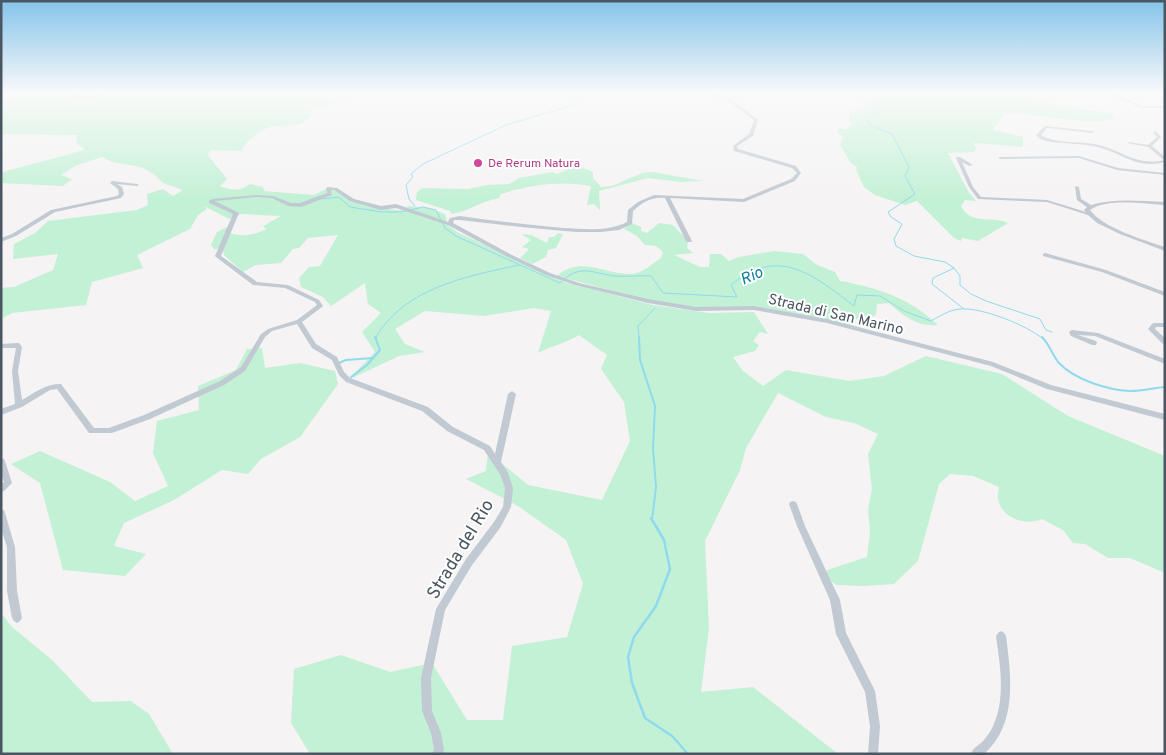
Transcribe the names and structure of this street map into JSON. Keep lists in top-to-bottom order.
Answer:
{
  "streets": {
    "street": ["Strada di San Marino", "Strada del Rio"]
  },
  "water": ["Rio"],
  "places": ["De Rerum Natura"]
}
